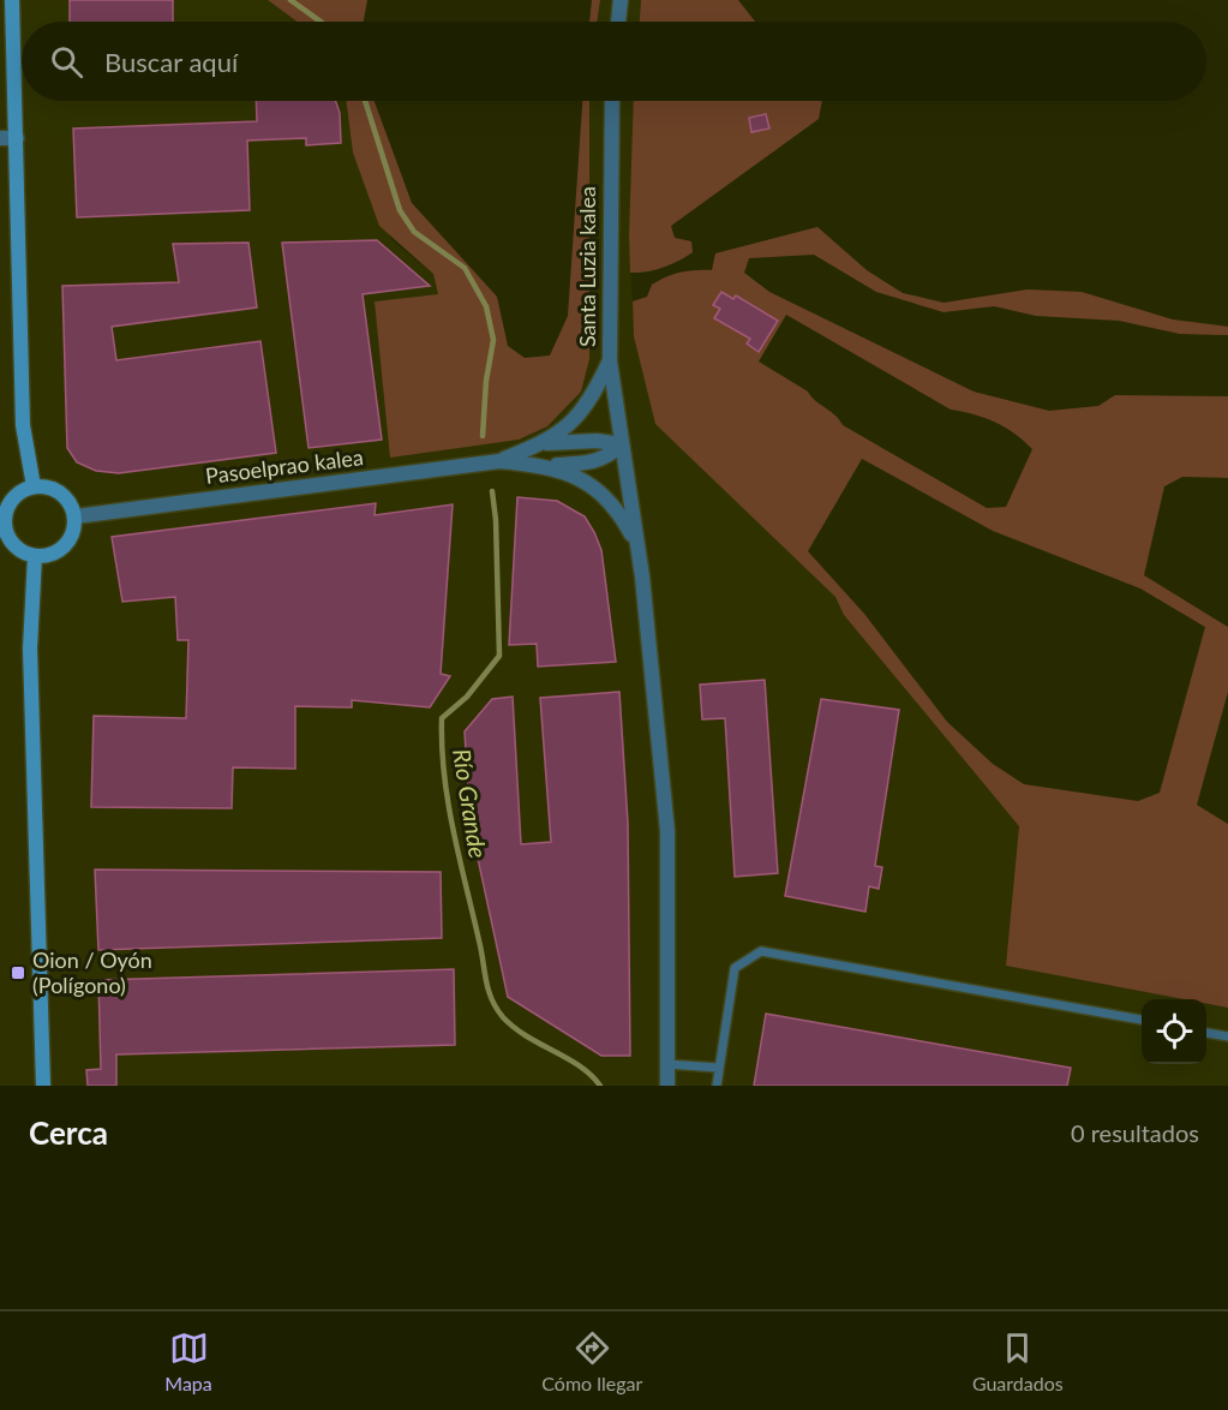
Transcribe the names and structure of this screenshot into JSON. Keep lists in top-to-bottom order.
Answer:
{
  "streets": {
    "street": ["Santa Luzia kalea", "Pasoelprao kalea"]
  },
  "water": ["Río Grande"],
  "places": {
    "transit": ["Oion / Oyón (Polígono)"]
  },
  "page": {
    "search": "Buscar aquí",
    "heading": ["Cerca", "0 resultados"],
    "nav": ["Mapa", "Cómo llegar", "Guardados"]
  }
}
